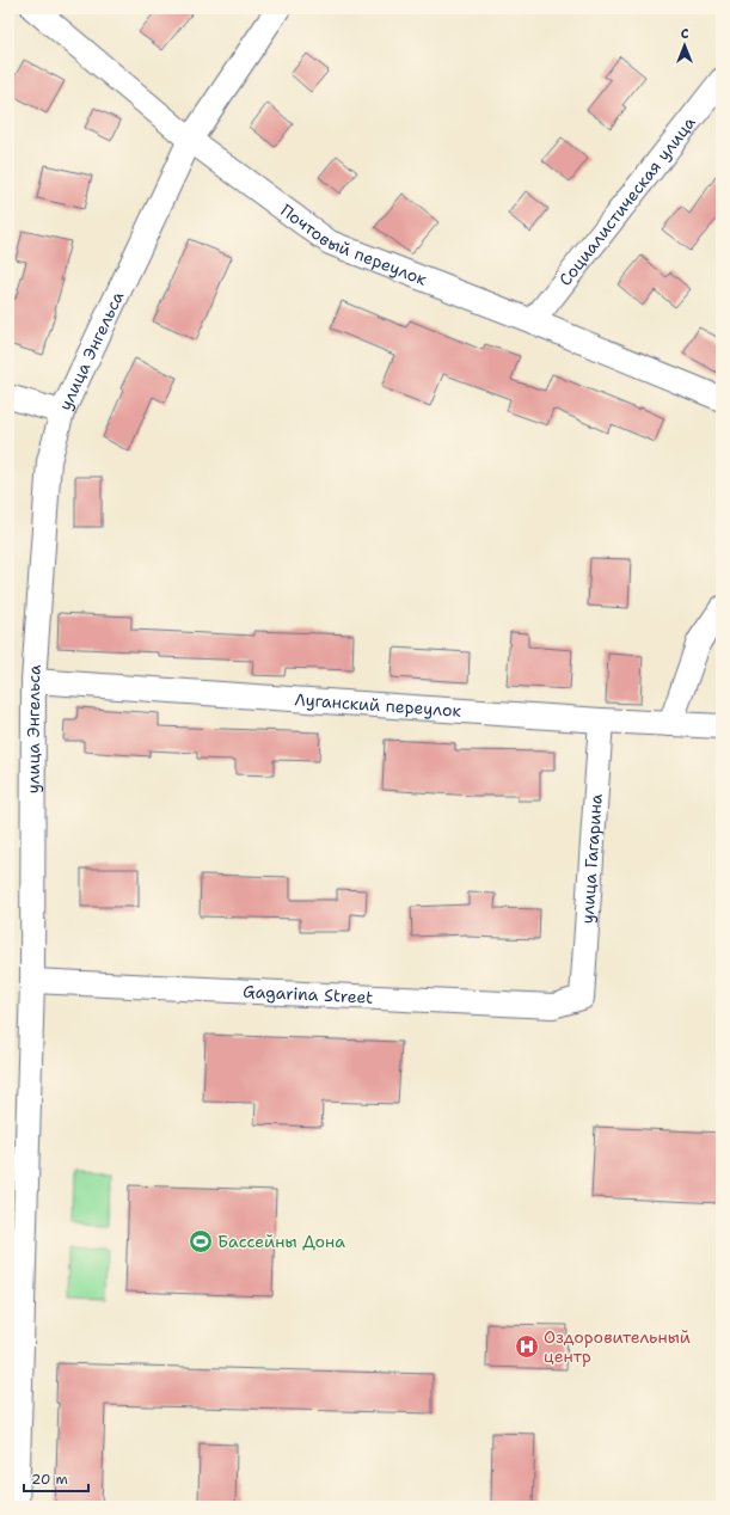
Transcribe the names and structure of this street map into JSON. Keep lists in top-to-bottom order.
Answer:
{
  "streets": {
    "street": [
      "Социалистическая улица",
      "Почтовый переулок",
      "улица Энгельса",
      "Луганский переулок",
      "улица Гагарина"
    ]
  },
  "crossings": [
    ["Социалистическая улица", "Почтовый переулок"],
    ["Почтовый переулок", "улица Энгельса"],
    ["улица Энгельса", "Луганский переулок"],
    ["улица Энгельса", "улица Гагарина"],
    ["Луганский переулок", "улица Гагарина"]
  ],
  "places": {
    "sports": ["Бассейны Дона"],
    "hospital": ["Оздоровительный центр"]
  },
  "scale_bar": "20 m",
  "north": "top"
}
